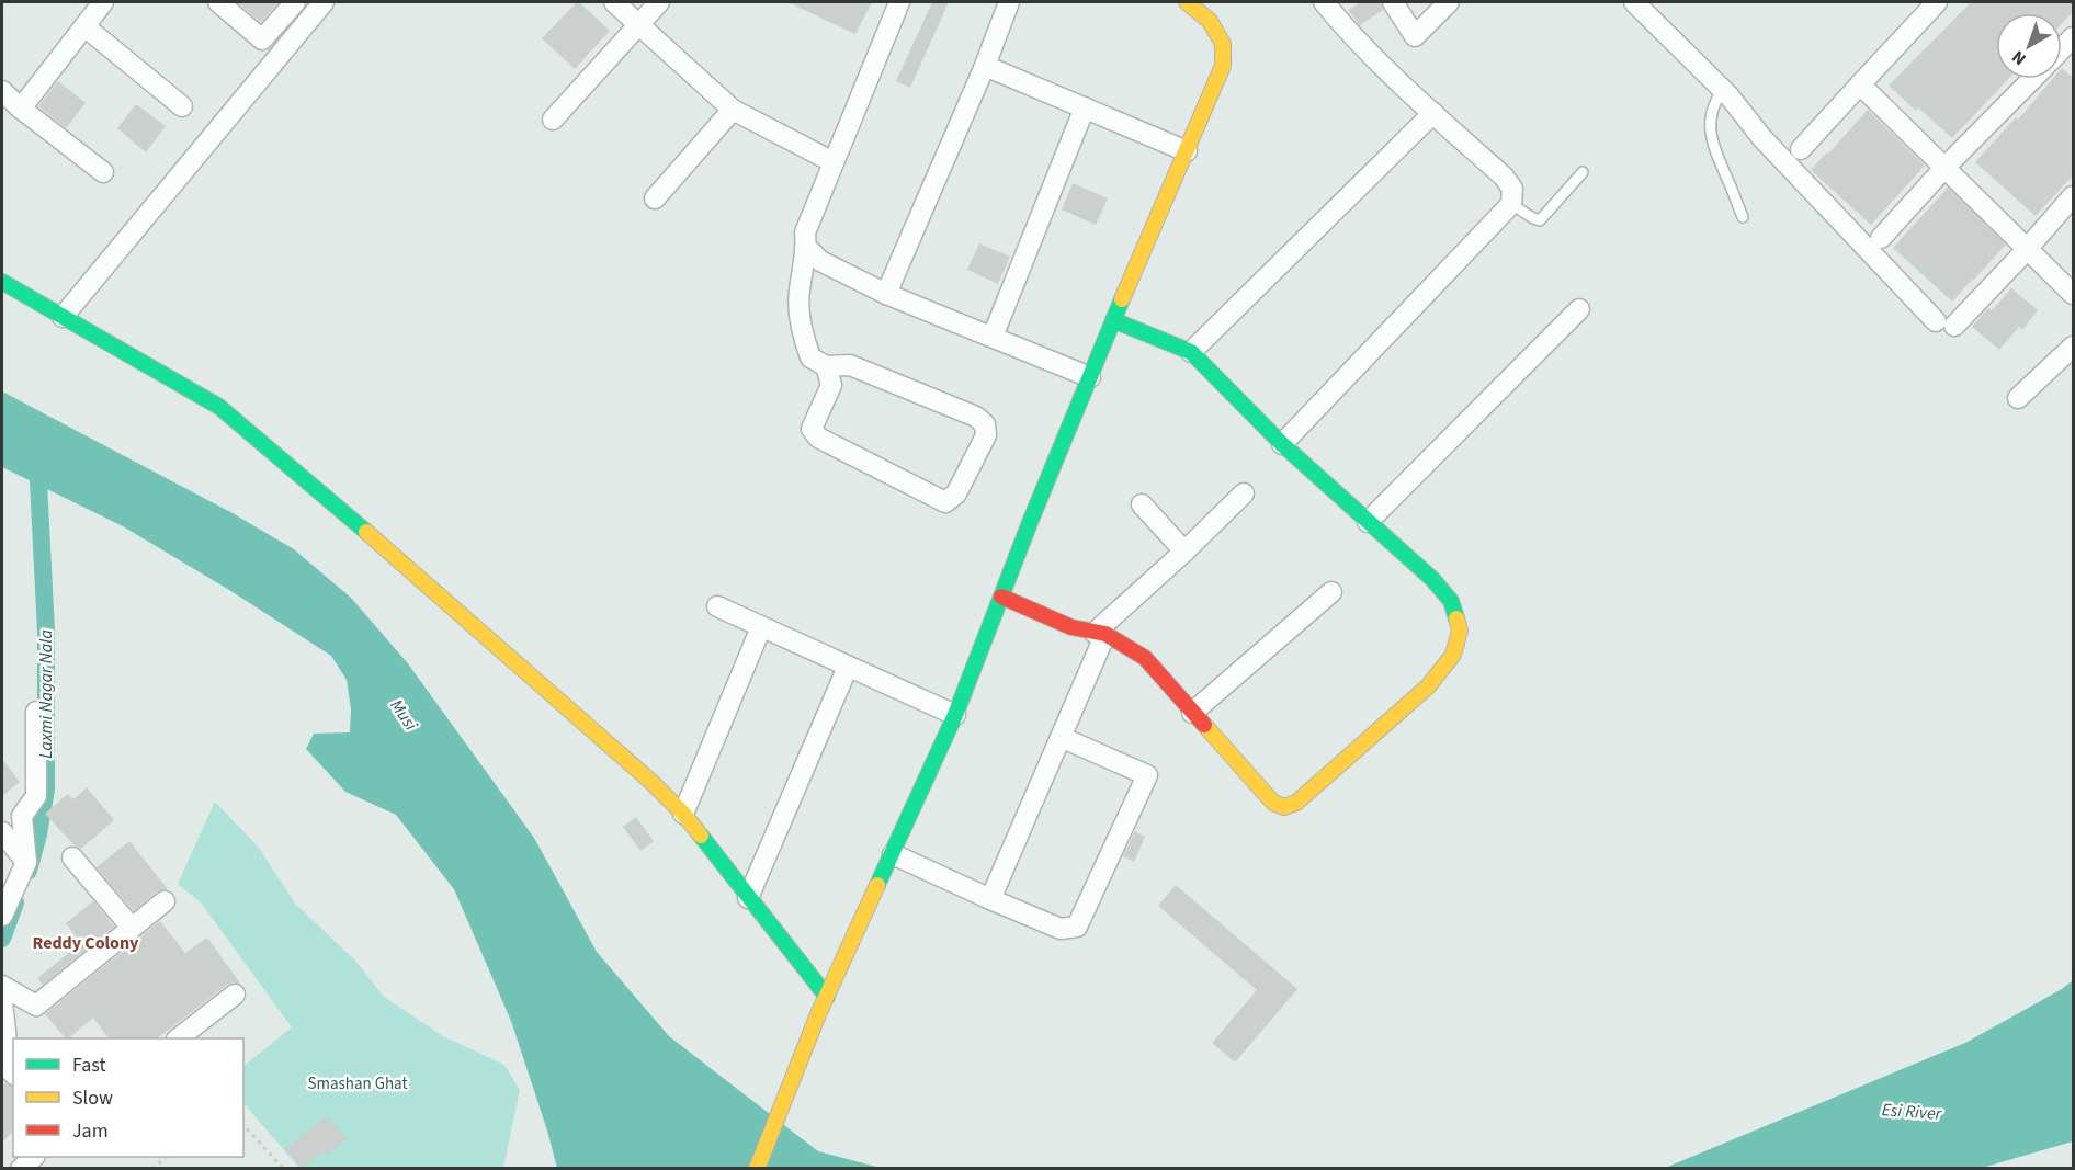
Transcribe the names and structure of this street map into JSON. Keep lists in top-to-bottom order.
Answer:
{
  "districts": ["Reddy Colony"],
  "water": ["Laxmi Nagar Nala", "Musi", "Esi River"],
  "parks": ["Smashan Ghat"],
  "legend": ["Fast", "Slow", "Jam"],
  "north": "bottom left"
}
